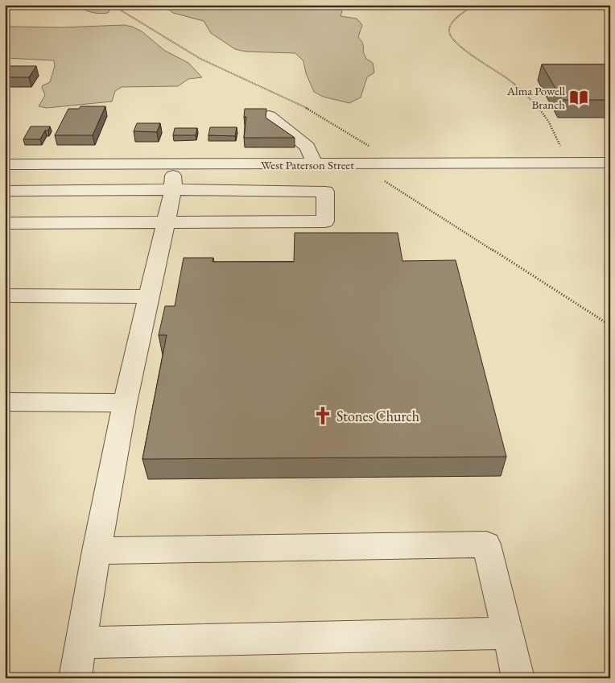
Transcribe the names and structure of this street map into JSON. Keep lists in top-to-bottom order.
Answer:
{
  "streets": {
    "street": ["West Paterson Street"]
  },
  "places": {
    "library": ["Alma Powell Branch"],
    "church": ["Stones Church"]
  }
}
